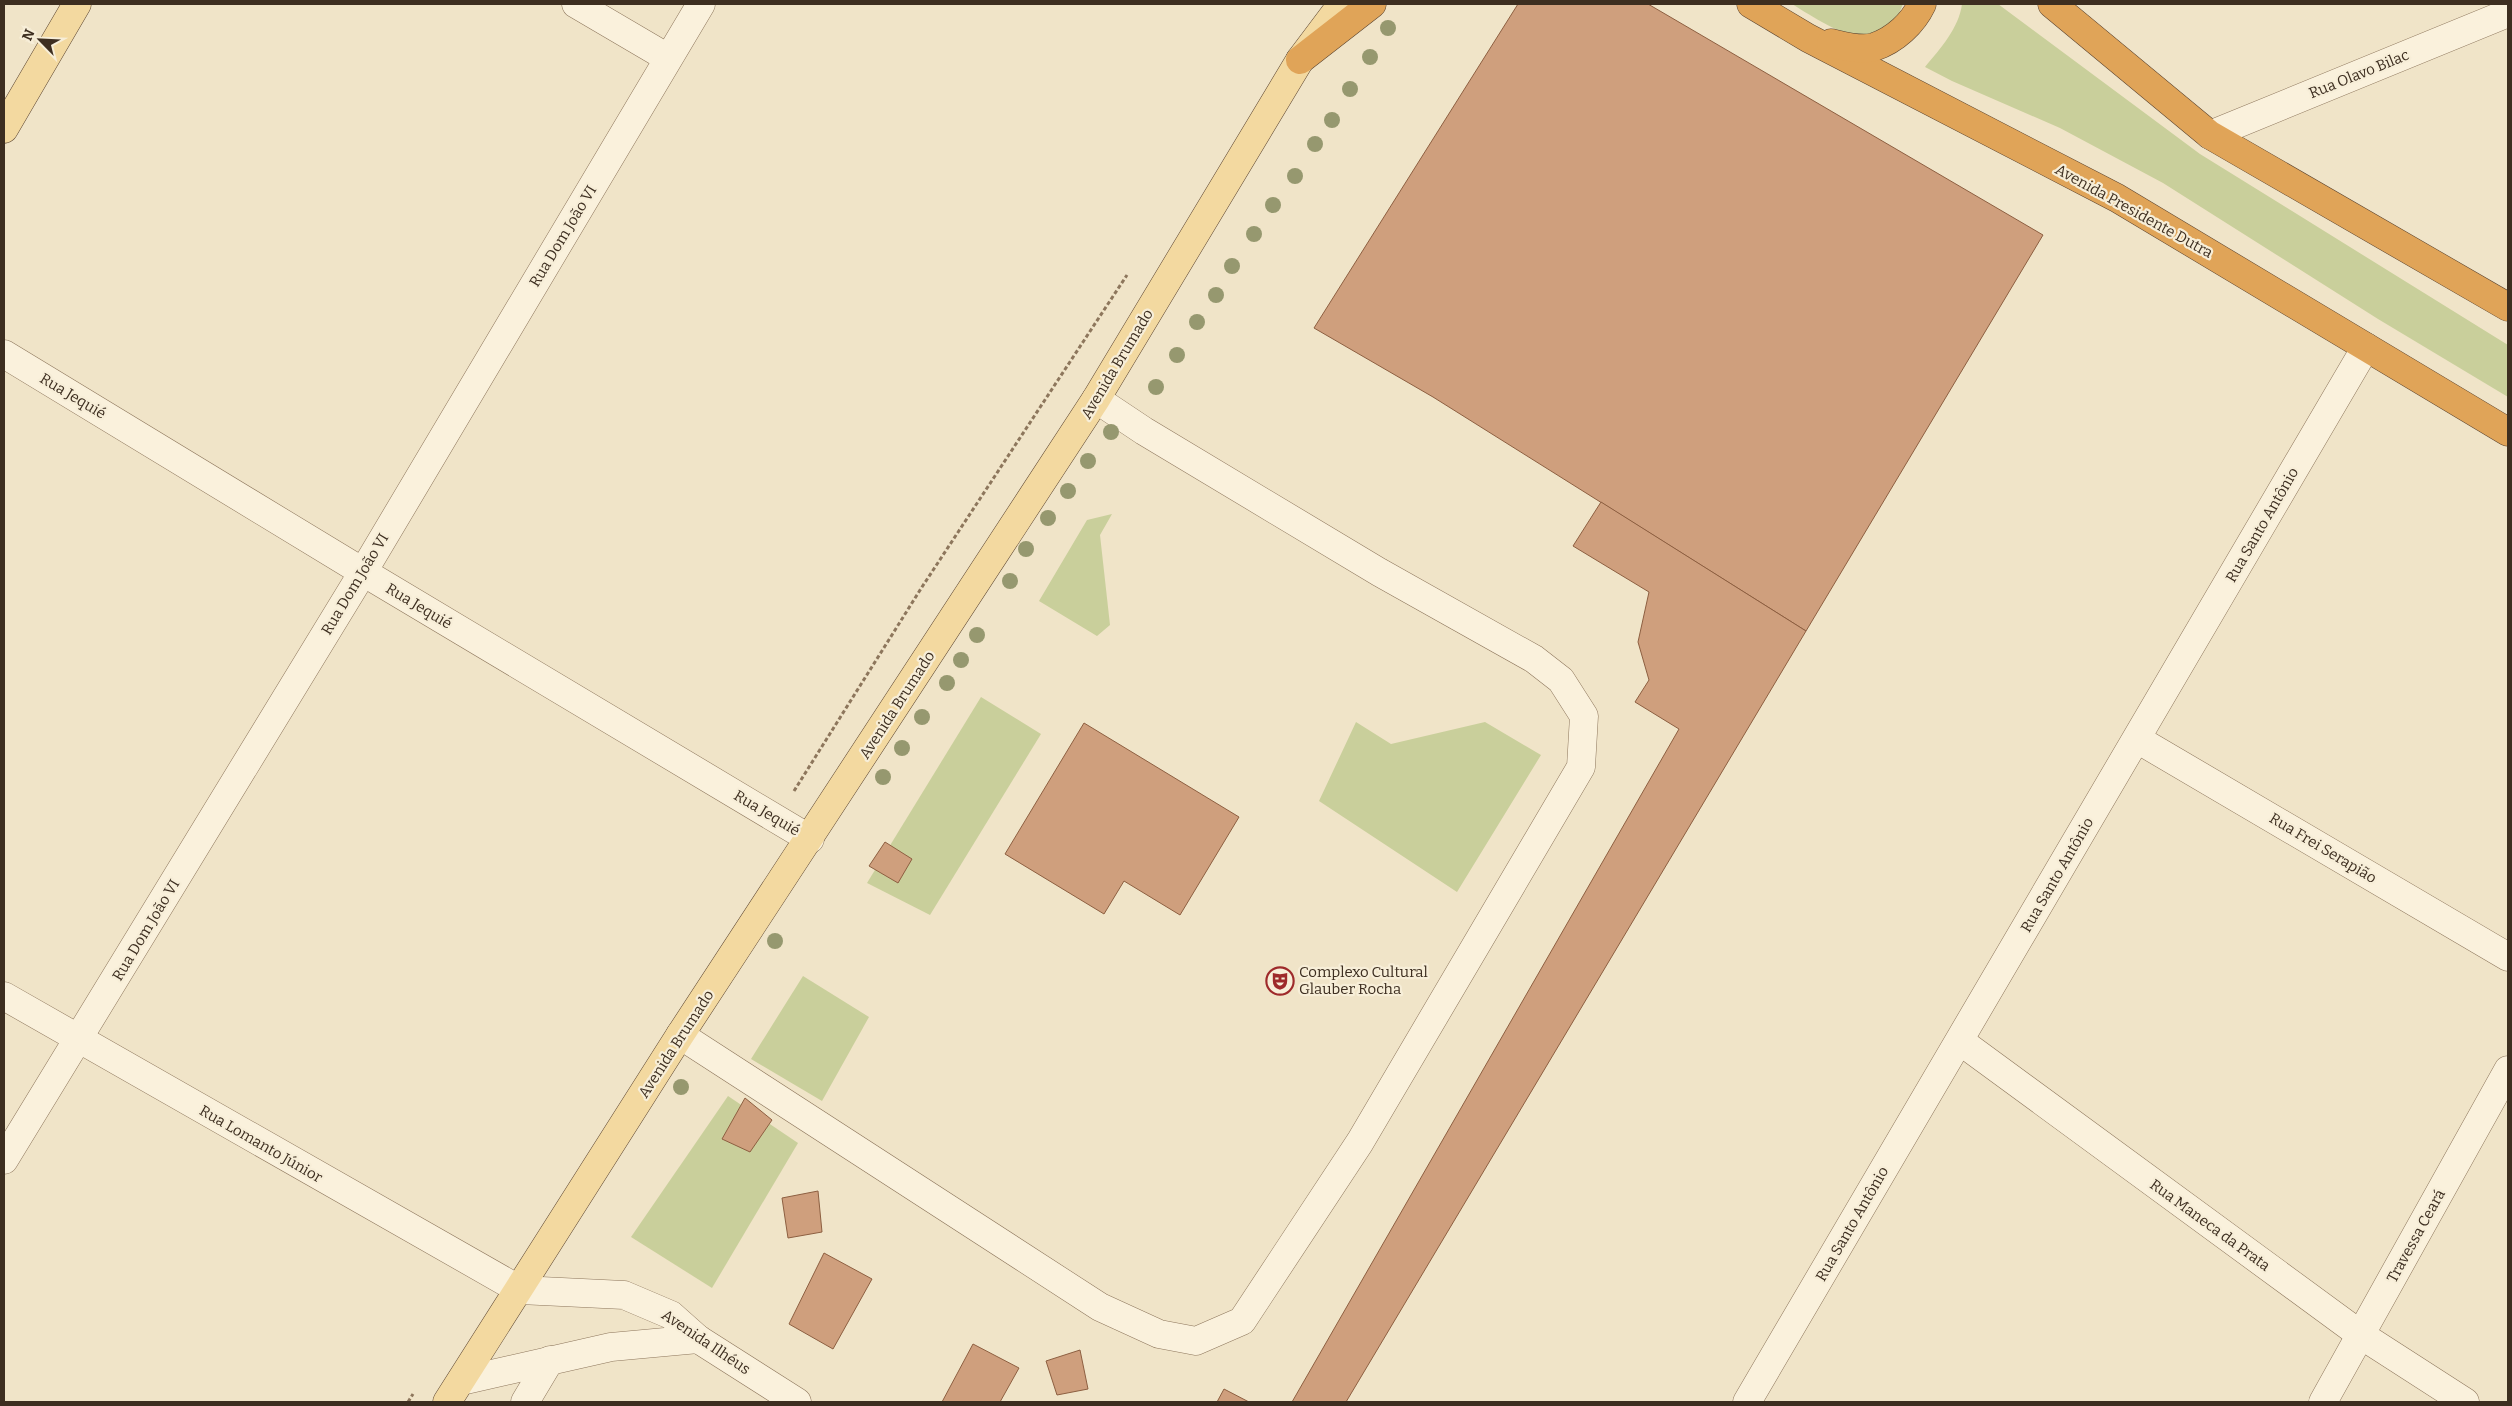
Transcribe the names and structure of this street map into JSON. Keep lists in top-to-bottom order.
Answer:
{
  "streets": {
    "highway": ["Avenida Presidente Dutra"],
    "main road": ["Avenida Brumado"],
    "street": [
      "Rua Olavo Bilac",
      "Rua Dom João VI",
      "Rua Jequié",
      "Rua Santo Antônio",
      "Rua Frei Serapião",
      "Rua Lomanto Júnior",
      "Rua Maneca da Prata",
      "Travessa Ceará",
      "Avenida Ilhéus"
    ]
  },
  "crossings": [
    ["Avenida Presidente Dutra", "Rua Santo Antônio"],
    ["Rua Dom João VI", "Rua Jequié"],
    ["Rua Dom João VI", "Rua Lomanto Júnior"],
    ["Avenida Brumado", "Rua Jequié"],
    ["Avenida Brumado", "Rua Lomanto Júnior"],
    ["Avenida Brumado", "Avenida Ilhéus"],
    ["Rua Santo Antônio", "Rua Frei Serapião"],
    ["Rua Santo Antônio", "Rua Maneca da Prata"],
    ["Rua Lomanto Júnior", "Avenida Ilhéus"],
    ["Rua Maneca da Prata", "Travessa Ceará"]
  ],
  "places": {
    "theatre": ["Complexo Cultural Glauber Rocha"]
  },
  "north": "top left"
}
